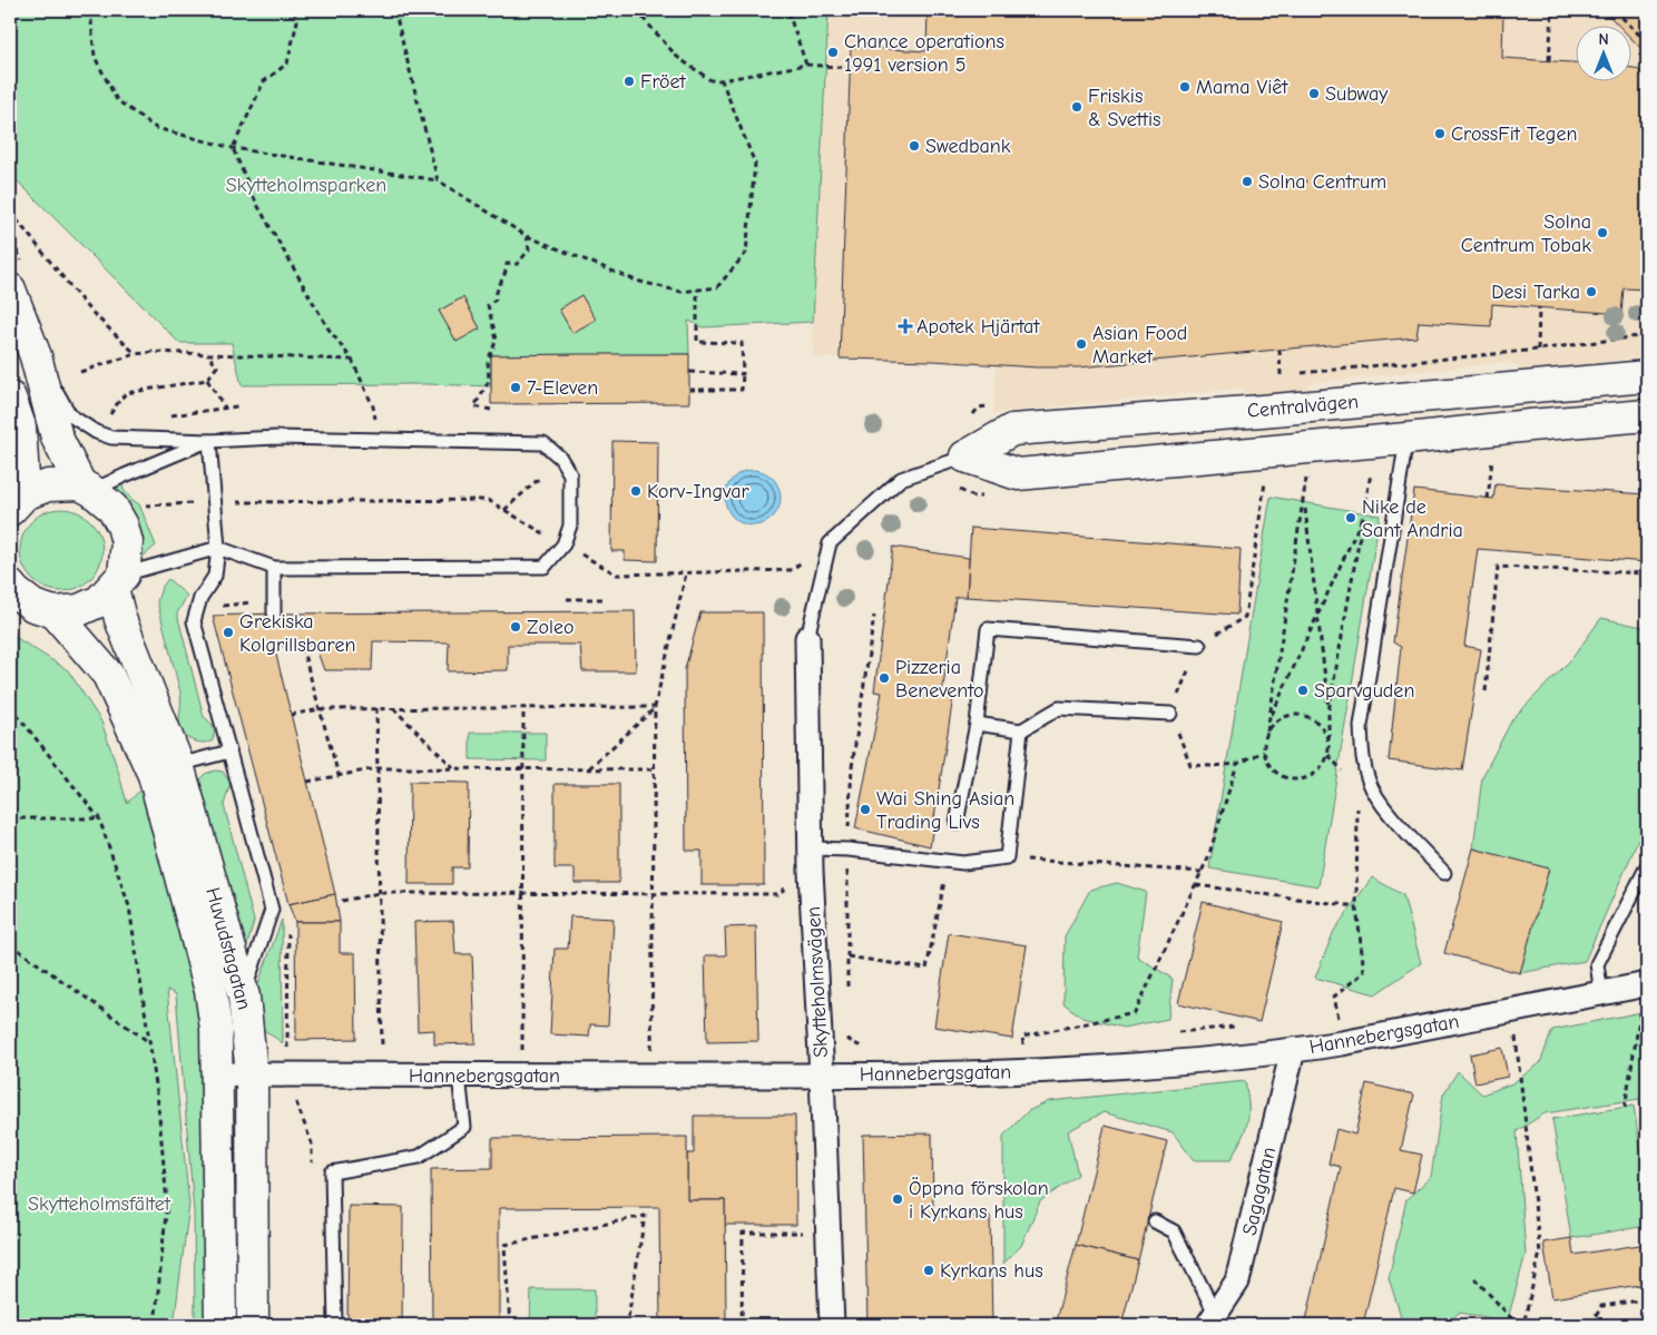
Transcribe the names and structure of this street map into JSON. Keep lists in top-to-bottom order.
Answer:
{
  "streets": {
    "street": [
      "Centralvägen",
      "Huvudstagatan",
      "Skytteholmsvägen",
      "Hannebergsgatan",
      "Sagagatan"
    ]
  },
  "crossings": [
    ["Huvudstagatan", "Hannebergsgatan"],
    ["Skytteholmsvägen", "Hannebergsgatan"],
    ["Hannebergsgatan", "Sagagatan"]
  ],
  "parks": ["Skytteholmsparken", "Skytteholmsfältet"],
  "places": {
    "other": [
      "Chance operations 1991 version 5",
      "Fröet",
      "Mama Viêt",
      "Subway",
      "Friskis & Svettis",
      "CrossFit Tegen",
      "Swedbank",
      "Solna Centrum",
      "Solna Centrum Tobak",
      "Desi Tarka",
      "Asian Food Market",
      "7-Eleven",
      "Korv-Ingvar",
      "Nike de Sant Andria",
      "Zoleo",
      "Grekiska Kolgrillsbaren",
      "Pizzeria Benevento",
      "Sparvguden",
      "Wai Shing Asian Trading Livs",
      "Öppna förskolan i Kyrkans hus",
      "Kyrkans hus"
    ],
    "health": ["Apotek Hjärtat"]
  },
  "north": "top"
}
